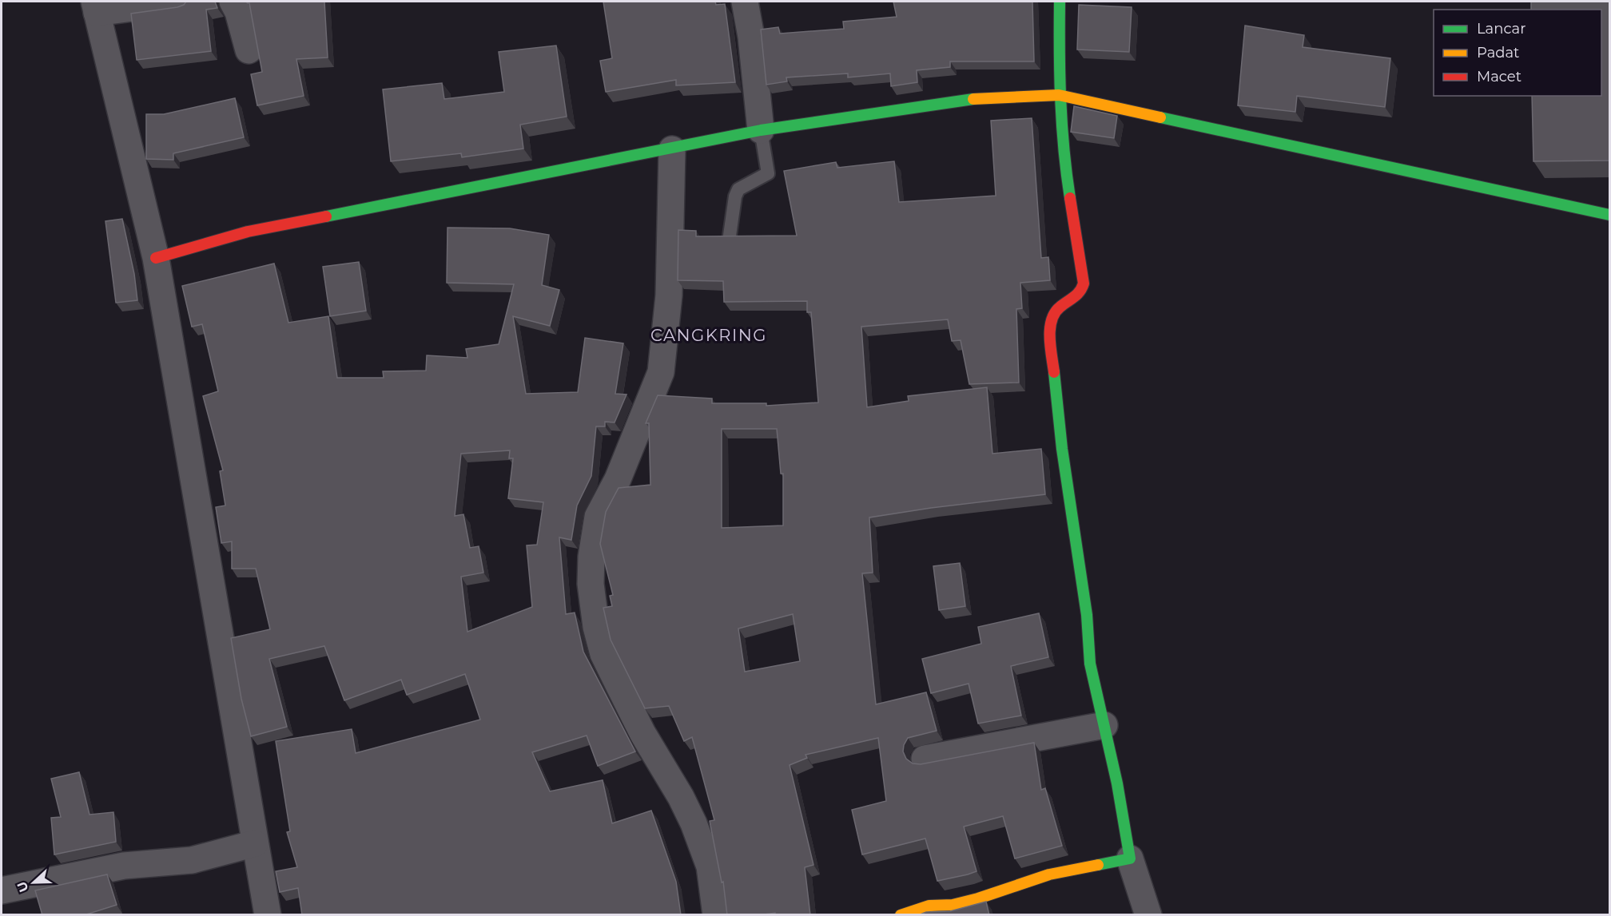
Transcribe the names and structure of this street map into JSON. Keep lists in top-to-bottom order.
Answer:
{
  "districts": ["CANGKRING"],
  "legend": ["Lancar", "Padat", "Macet"],
  "north": "left"
}
